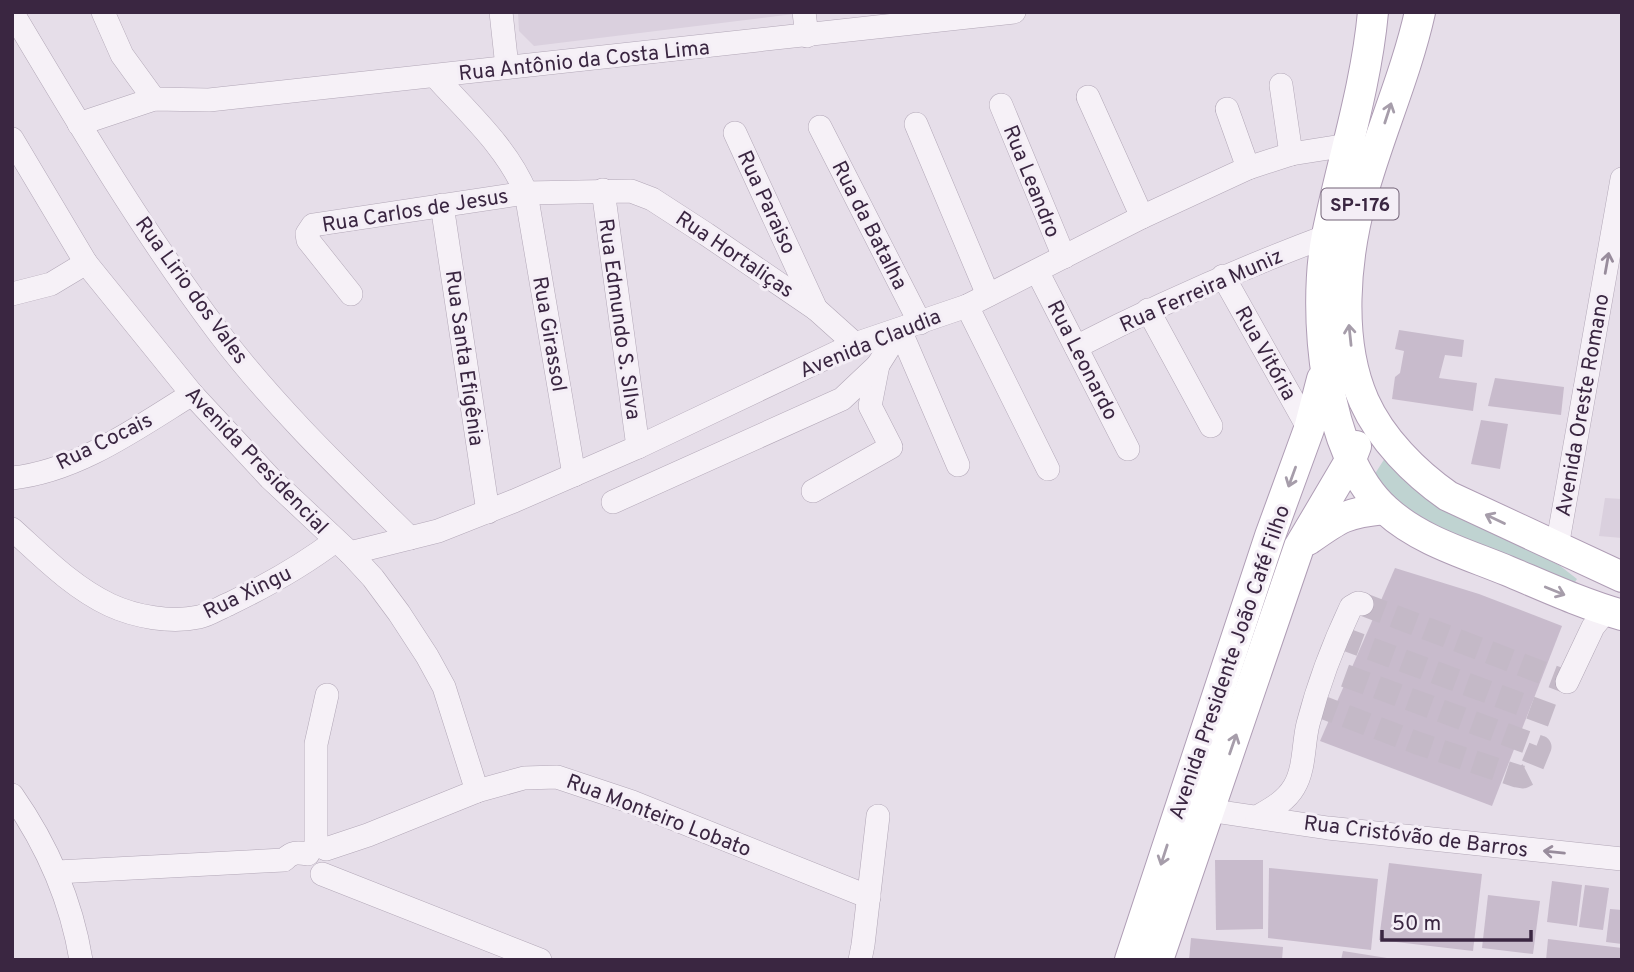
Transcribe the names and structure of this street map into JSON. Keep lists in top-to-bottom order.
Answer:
{
  "streets": {
    "main road": ["SP-176", "Avenida Presidente João Café Filho"],
    "street": [
      "Rua Antônio da Costa Lima",
      "Rua Leandro",
      "Rua Paraiso",
      "Rua Carlos de Jesus",
      "Rua da Batalha",
      "Rua Hortaliças",
      "Rua Lirio dos Vales",
      "Rua Ferreira Muniz",
      "Rua Edmundo S. SIlva",
      "Rua Girassol",
      "Avenida Claudia",
      "Rua Vitória",
      "Rua Santa Efigênia",
      "Rua Leonardo",
      "Avenida Oreste Romano",
      "Rua Cocais",
      "Avenida Presidencial",
      "Rua Xingu",
      "Rua Monteiro Lobato",
      "Rua Cristóvão de Barros"
    ]
  },
  "crossings": [
    ["Rua Antônio da Costa Lima", "Rua Lirio dos Vales"],
    ["Rua Antônio da Costa Lima", "Rua Girassol"],
    ["Rua Leandro", "Avenida Claudia"],
    ["Rua Paraiso", "Rua Hortaliças"],
    ["SP-176", "Rua Ferreira Muniz"],
    ["SP-176", "Avenida Claudia"],
    ["SP-176", "Avenida Oreste Romano"],
    ["SP-176", "Avenida Presidente João Café Filho"],
    ["Rua Carlos de Jesus", "Rua Hortaliças"],
    ["Rua Carlos de Jesus", "Rua Edmundo S. SIlva"],
    ["Rua Carlos de Jesus", "Rua Girassol"],
    ["Rua Carlos de Jesus", "Rua Santa Efigênia"],
    ["Rua da Batalha", "Avenida Claudia"],
    ["Rua Hortaliças", "Rua Edmundo S. SIlva"],
    ["Rua Hortaliças", "Avenida Claudia"],
    ["Rua Lirio dos Vales", "Avenida Claudia"],
    ["Rua Ferreira Muniz", "Rua Vitória"],
    ["Rua Ferreira Muniz", "Rua Leonardo"],
    ["Rua Edmundo S. SIlva", "Avenida Claudia"],
    ["Rua Girassol", "Avenida Claudia"],
    ["Avenida Claudia", "Rua Santa Efigênia"],
    ["Avenida Claudia", "Rua Leonardo"],
    ["Avenida Claudia", "Avenida Presidencial"],
    ["Avenida Claudia", "Rua Xingu"],
    ["Rua Vitória", "Avenida Presidente João Café Filho"],
    ["Rua Cocais", "Avenida Presidencial"],
    ["Avenida Presidencial", "Rua Xingu"],
    ["Avenida Presidencial", "Rua Monteiro Lobato"],
    ["Avenida Presidente João Café Filho", "Rua Cristóvão de Barros"]
  ],
  "one_way": ["Avenida Oreste Romano", "Rua Cristóvão de Barros"],
  "scale_bar": "50 m"
}
